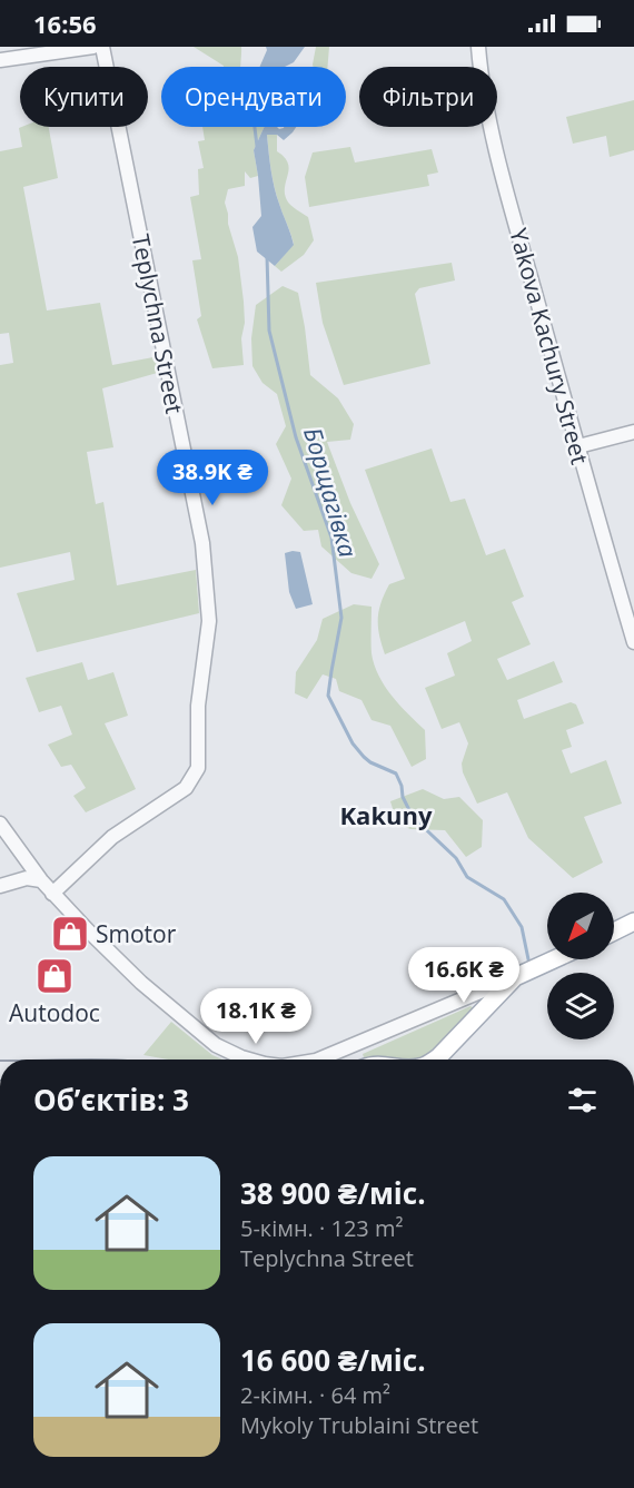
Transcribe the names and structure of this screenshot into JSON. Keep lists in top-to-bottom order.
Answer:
{
  "streets": {
    "street": ["Teplychna Street", "Yakova Kachury Street"]
  },
  "districts": ["Kakuny"],
  "water": ["Борщагівка"],
  "places": {
    "shop": ["Smotor", "Autodoc"]
  },
  "north": "bottom left",
  "page": {
    "status": "16:56",
    "chip": ["Купити", "Орендувати", "Фільтри"],
    "price": ["38.9K ₴", "16.6K ₴", "18.1K ₴"],
    "heading": "Об’єктів: 3",
    "list": [
      {
        "name": "38 900 ₴/міс.",
        "note": "5-кімн. · 123 m² · Teplychna Street"
      },
      {
        "name": "16 600 ₴/міс.",
        "note": "2-кімн. · 64 m² · Mykoly Trublaini Street"
      }
    ]
  }
}
